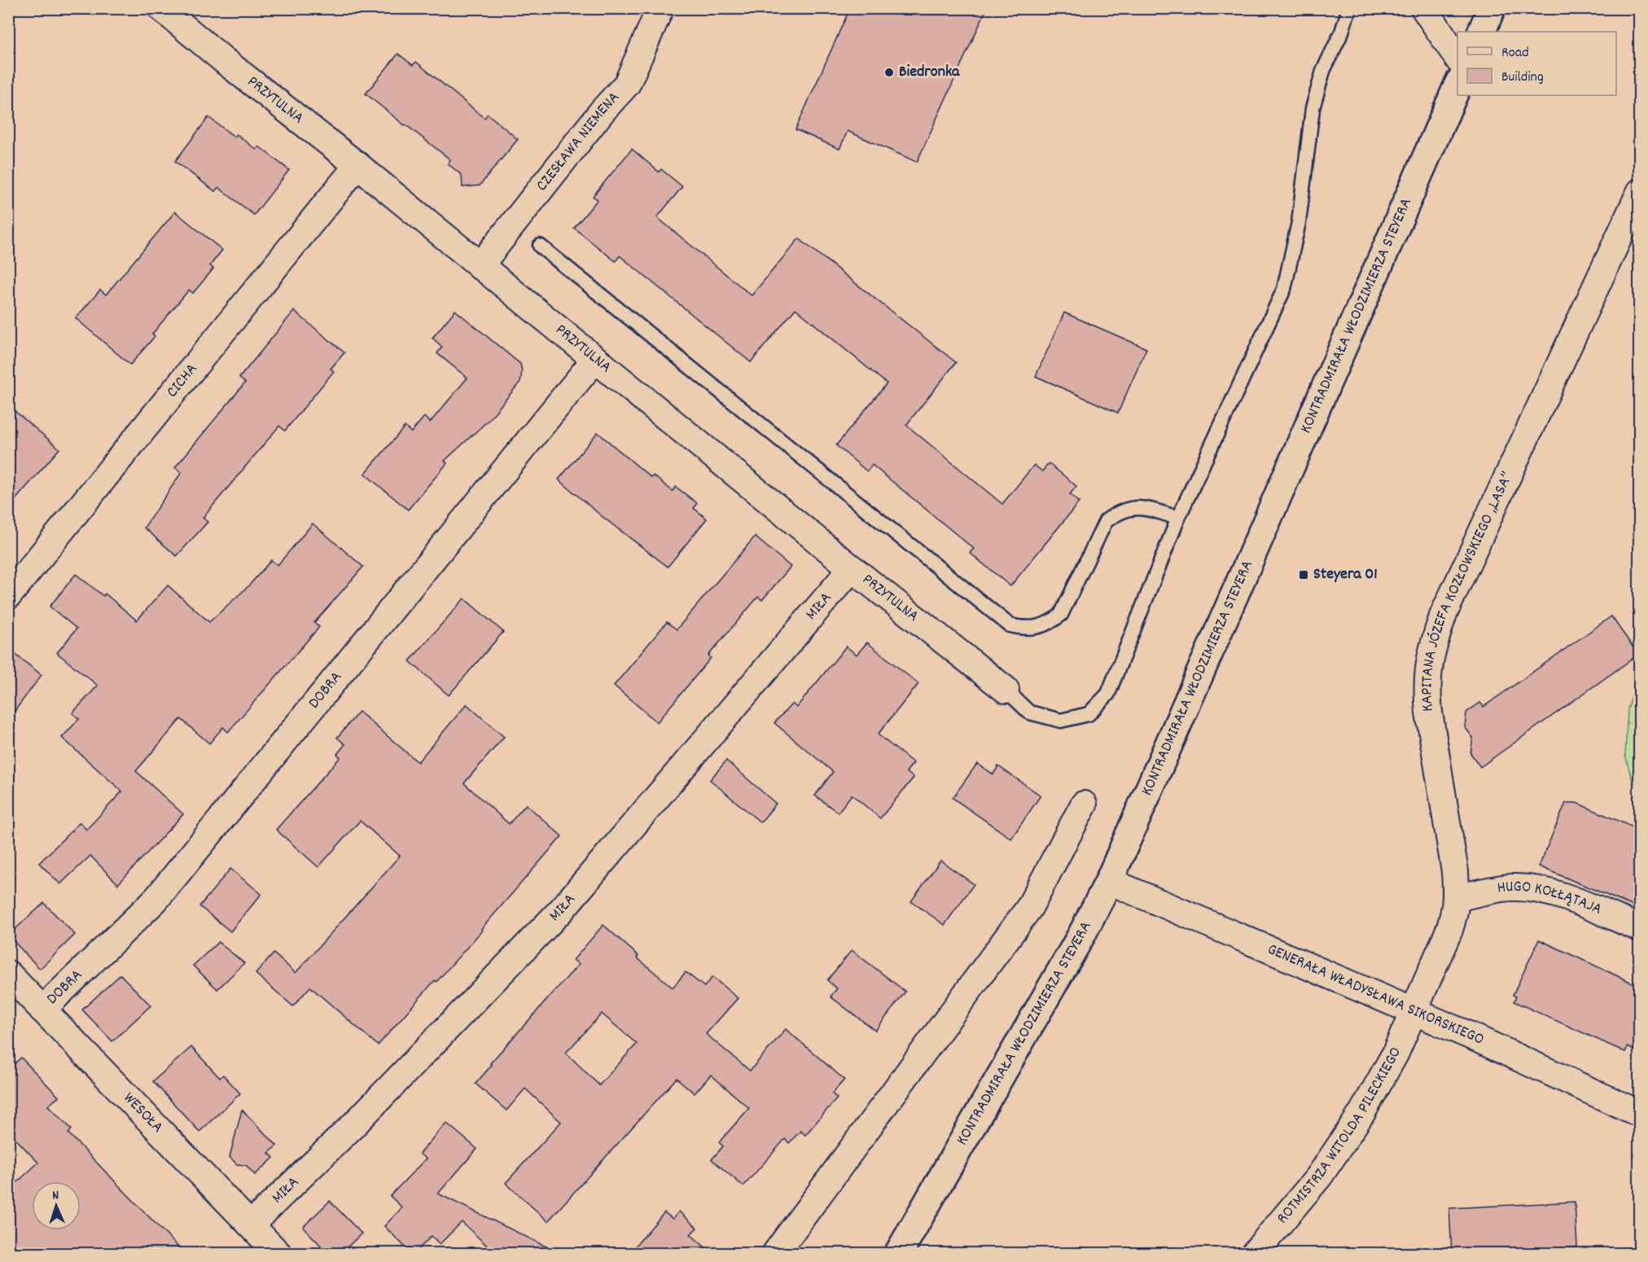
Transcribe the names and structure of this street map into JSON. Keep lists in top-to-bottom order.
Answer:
{
  "streets": {
    "street": [
      "PRZYTULNA",
      "CZESŁAWA NIEMENA",
      "KONTRADMIRAŁA WŁODZIMIERZA STEYERA",
      "CICHA",
      "KAPITANA JÓZEFA KOZŁOWSKIEGO „LASA”",
      "MIŁA",
      "DOBRA",
      "HUGO KOŁŁĄTAJA",
      "GENERAŁA WŁADYSŁAWA SIKORSKIEGO",
      "WESOŁA",
      "ROTMISTRZA WITOLDA PILECKIEGO"
    ]
  },
  "crossings": [
    ["PRZYTULNA", "CZESŁAWA NIEMENA"],
    ["PRZYTULNA", "CICHA"],
    ["PRZYTULNA", "MIŁA"],
    ["PRZYTULNA", "DOBRA"],
    ["KONTRADMIRAŁA WŁODZIMIERZA STEYERA", "GENERAŁA WŁADYSŁAWA SIKORSKIEGO"],
    ["KAPITANA JÓZEFA KOZŁOWSKIEGO „LASA”", "HUGO KOŁŁĄTAJA"],
    ["KAPITANA JÓZEFA KOZŁOWSKIEGO „LASA”", "GENERAŁA WŁADYSŁAWA SIKORSKIEGO"],
    ["KAPITANA JÓZEFA KOZŁOWSKIEGO „LASA”", "ROTMISTRZA WITOLDA PILECKIEGO"],
    ["MIŁA", "WESOŁA"],
    ["DOBRA", "WESOŁA"],
    ["GENERAŁA WŁADYSŁAWA SIKORSKIEGO", "ROTMISTRZA WITOLDA PILECKIEGO"]
  ],
  "places": {
    "other": ["Biedronka"],
    "transit": ["Steyera 01"]
  },
  "legend": ["Road", "Building"],
  "north": "top"
}
